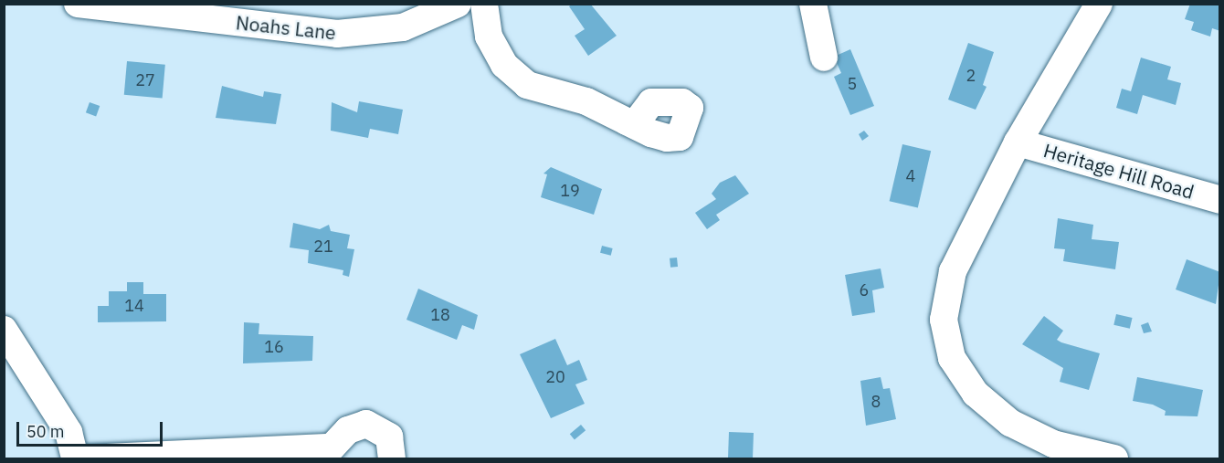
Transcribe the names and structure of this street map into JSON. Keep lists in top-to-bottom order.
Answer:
{
  "streets": {
    "street": ["Noahs Lane", "Heritage Hill Road"]
  },
  "house_numbers": [
    "2",
    "27",
    "5",
    "4",
    "19",
    "21",
    "6",
    "14",
    "18",
    "16",
    "20",
    "8"
  ],
  "scale_bar": "50 m"
}
